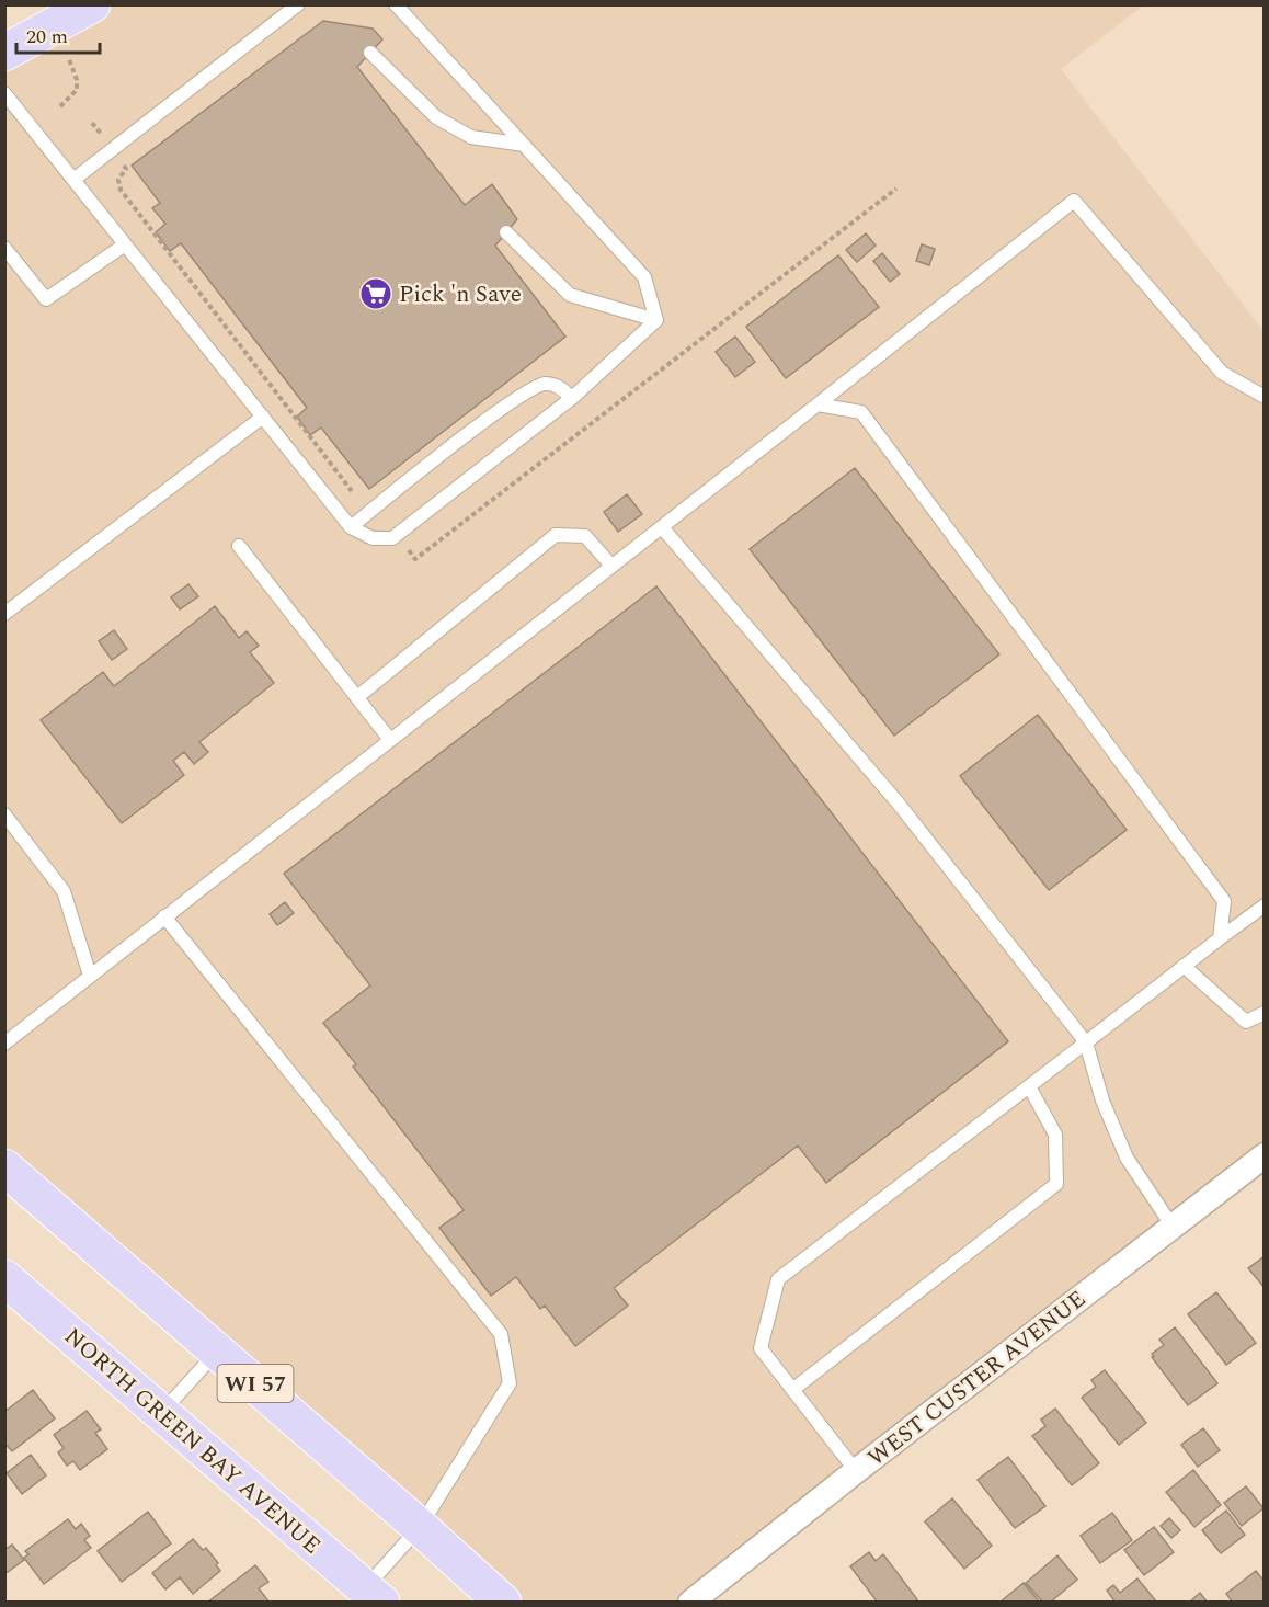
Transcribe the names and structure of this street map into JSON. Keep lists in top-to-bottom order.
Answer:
{
  "streets": {
    "main road": ["WI 57", "NORTH GREEN BAY AVENUE"],
    "street": ["WEST CUSTER AVENUE"]
  },
  "places": {
    "supermarket": ["Pick 'n Save"]
  },
  "scale_bar": "20 m"
}
